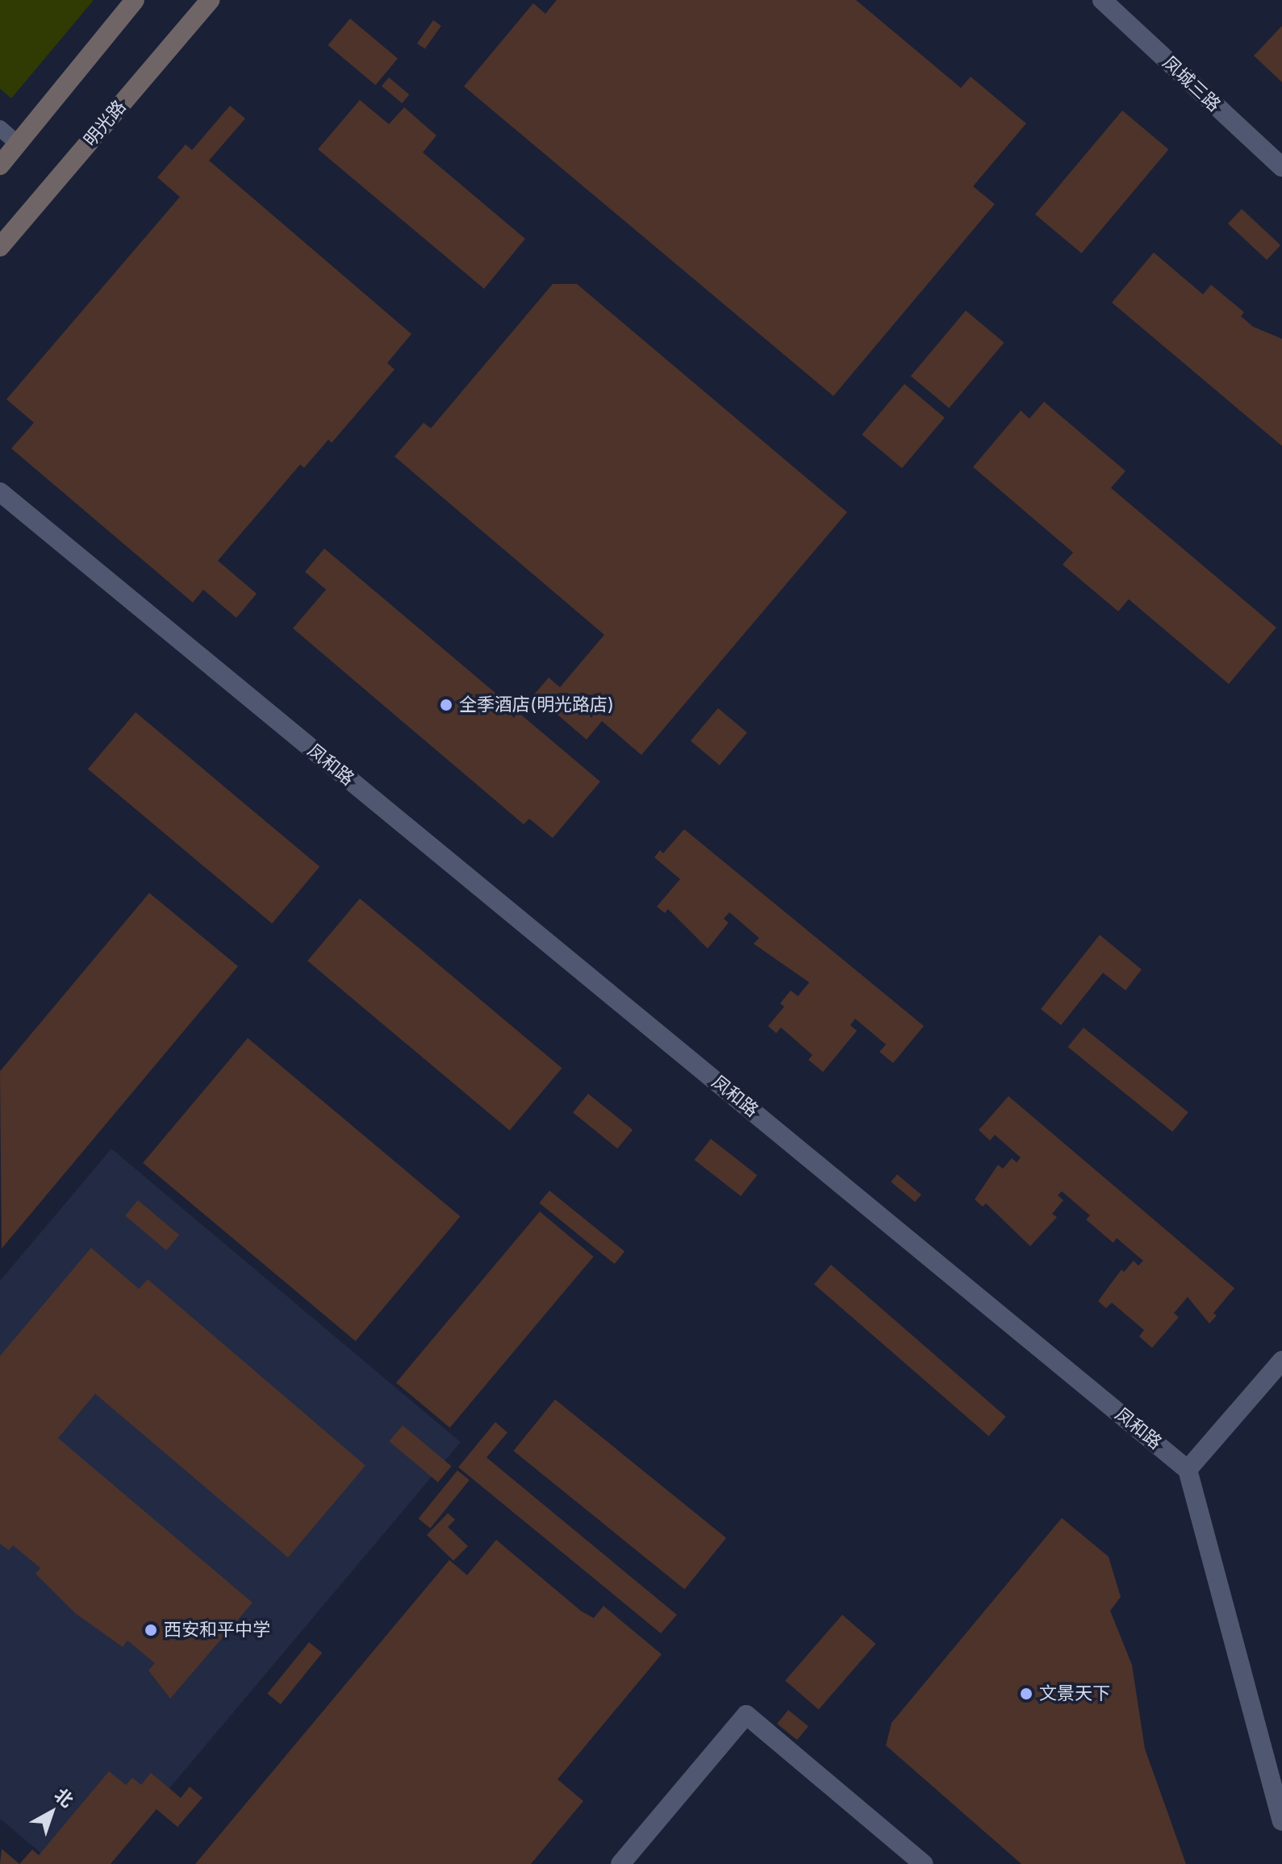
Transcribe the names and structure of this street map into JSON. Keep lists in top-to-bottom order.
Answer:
{
  "streets": {
    "main road": ["明光路"],
    "street": ["凤城三路", "凤和路"]
  },
  "places": ["全季酒店(明光路店)", "西安和平中学", "文景天下"],
  "north": "top right"
}
